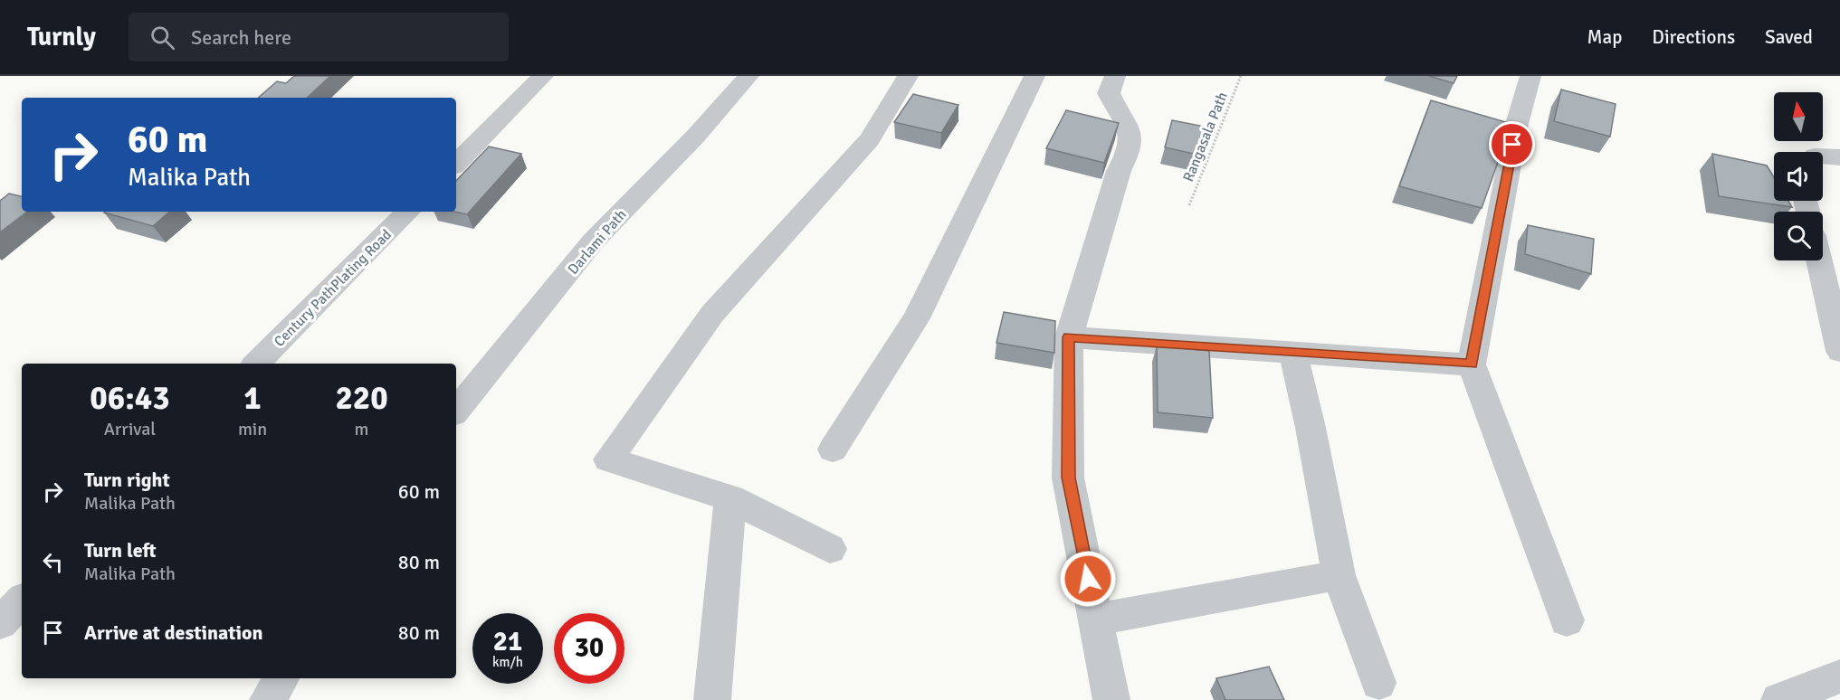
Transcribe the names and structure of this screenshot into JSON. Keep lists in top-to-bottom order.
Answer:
{
  "streets": {
    "street": ["Darlami Path", "Century PathPlating Road"],
    "path": ["Rangasala Path"]
  },
  "north": "top",
  "page": {
    "header": "Turnly",
    "search": "Search here",
    "nav": ["Map", "Directions", "Saved"],
    "turn": ["60 m", "Malika Path"],
    "eta": [
      "06:43",
      "Arrival",
      "1",
      "min",
      "220",
      "m"
    ],
    "list": [
      {
        "name": "Turn right",
        "note": "Malika Path",
        "value": "60 m"
      },
      {
        "name": "Turn left",
        "note": "Malika Path",
        "value": "80 m"
      },
      {
        "name": "Arrive at destination",
        "value": "80 m"
      }
    ],
    "speed": "21 km/h",
    "limit": "30"
  }
}
